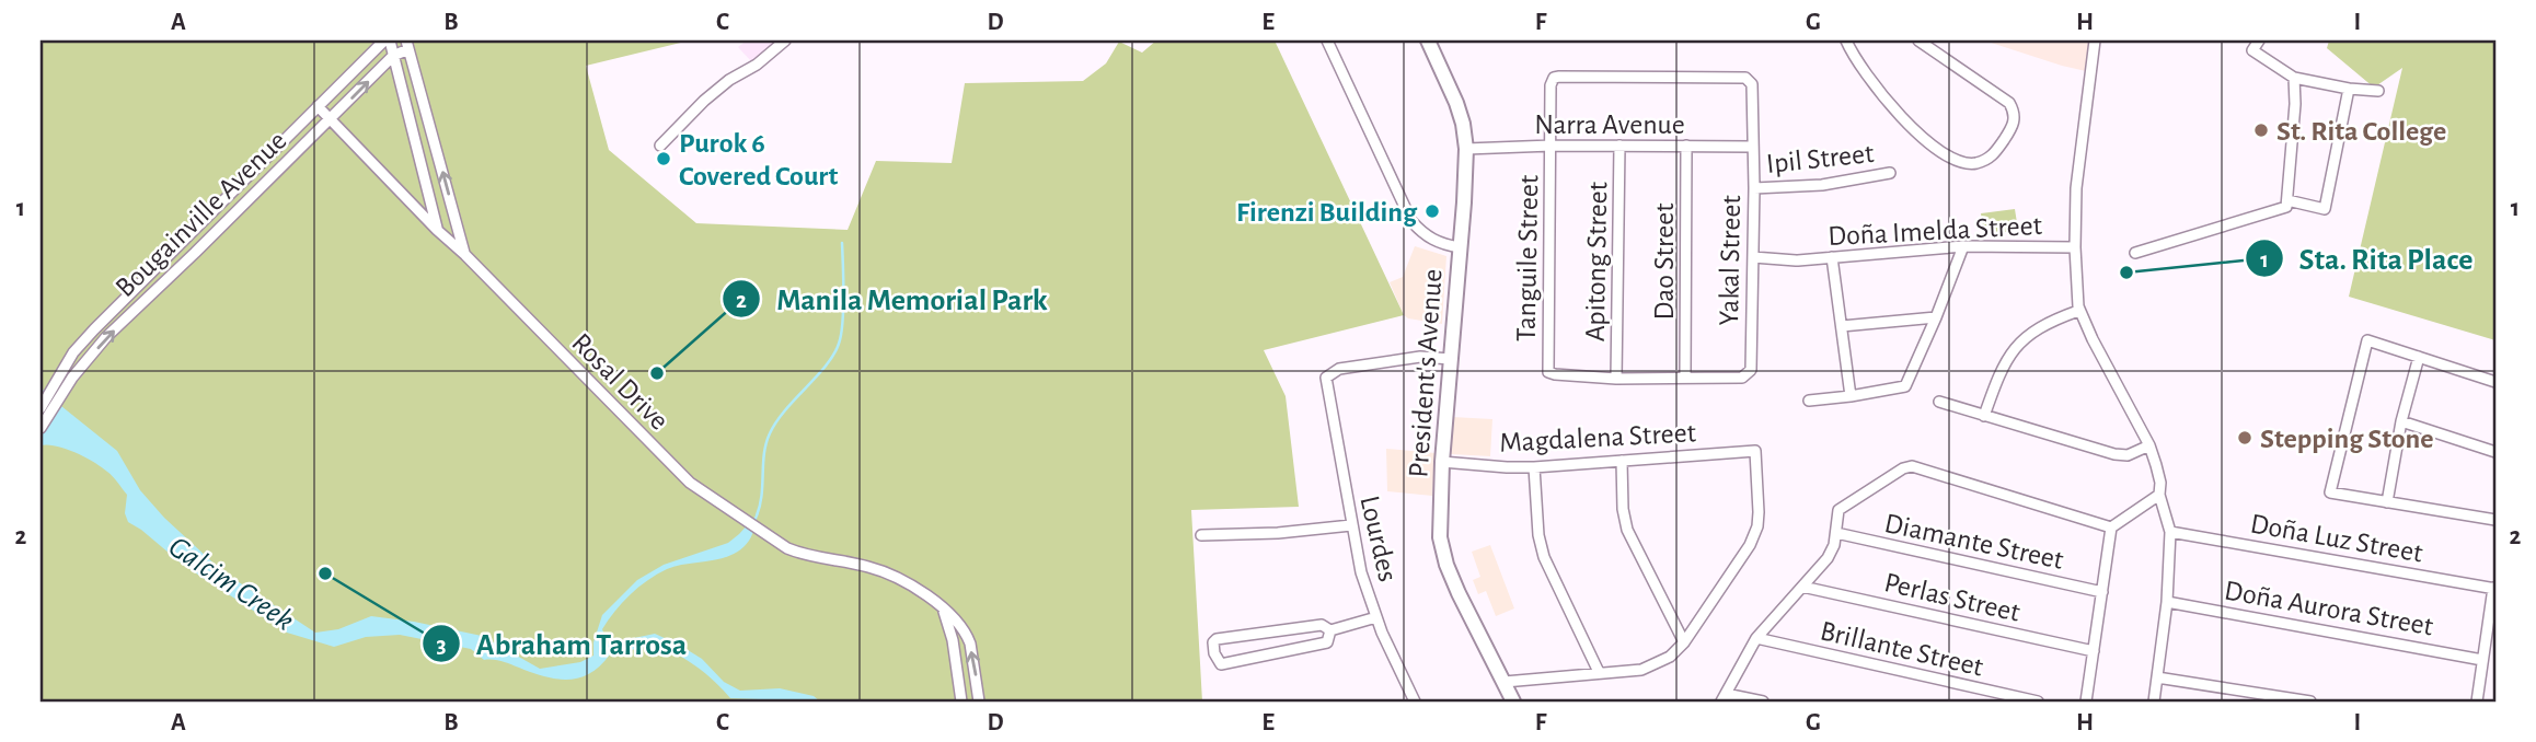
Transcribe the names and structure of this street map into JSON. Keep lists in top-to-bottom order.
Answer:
{
  "streets": {
    "street": [
      "Narra Avenue",
      "Ipil Street",
      "Bougainville Avenue",
      "Doña Imelda Street",
      "Tanguile Street",
      "Yakal Street",
      "Apitong Street",
      "Dao Street",
      "President's Avenue",
      "Rosal Drive",
      "Magdalena Street",
      "Doña Luz Street",
      "Lourdes",
      "Diamante Street",
      "Perlas Street",
      "Doña Aurora Street",
      "Brillante Street"
    ]
  },
  "crossings": [
    ["Narra Avenue", "Tanguile Street"],
    ["Narra Avenue", "Yakal Street"],
    ["Narra Avenue", "Apitong Street"],
    ["Narra Avenue", "Dao Street"],
    ["Narra Avenue", "President's Avenue"],
    ["Ipil Street", "Yakal Street"],
    ["Bougainville Avenue", "Rosal Drive"],
    ["Doña Imelda Street", "Yakal Street"],
    ["Tanguile Street", "Yakal Street"],
    ["Tanguile Street", "Apitong Street"],
    ["Yakal Street", "Dao Street"],
    ["President's Avenue", "Magdalena Street"],
    ["President's Avenue", "Lourdes"]
  ],
  "water": ["Galcim Creek"],
  "places": [
    "St. Rita College",
    "Purok 6 Covered Court",
    "Firenzi Building",
    "Sta. Rita Place",
    "Manila Memorial Park",
    "Stepping Stone",
    "Abraham Tarrosa"
  ],
  "grid": {
    "columns": [
      "A",
      "B",
      "C",
      "D",
      "E",
      "F",
      "G",
      "H",
      "I"
    ],
    "rows": ["1", "2"]
  }
}
